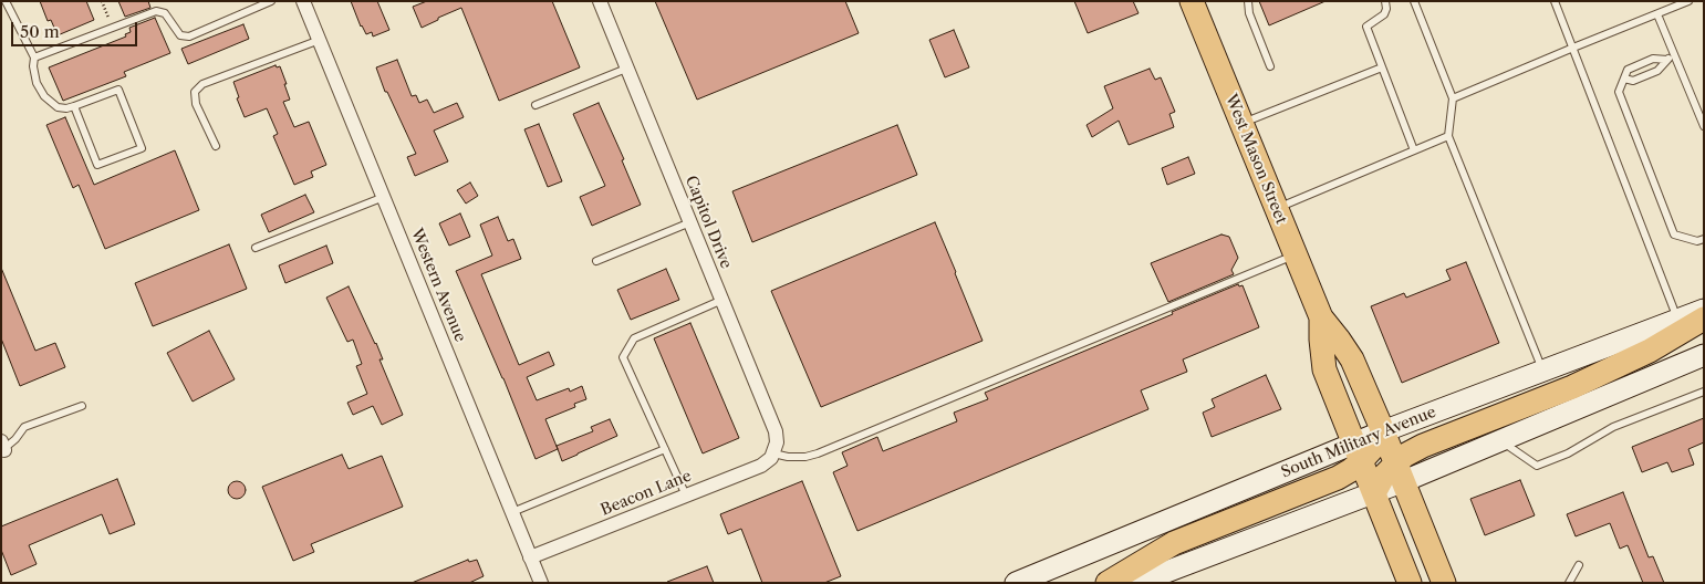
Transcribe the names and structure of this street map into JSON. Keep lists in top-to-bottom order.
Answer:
{
  "streets": {
    "main road": ["West Mason Street", "South Military Avenue"],
    "street": ["Capitol Drive", "Western Avenue", "Beacon Lane"]
  },
  "crossings": [
    ["West Mason Street", "South Military Avenue"],
    ["Capitol Drive", "Beacon Lane"],
    ["Western Avenue", "Beacon Lane"]
  ],
  "scale_bar": "50 m"
}
